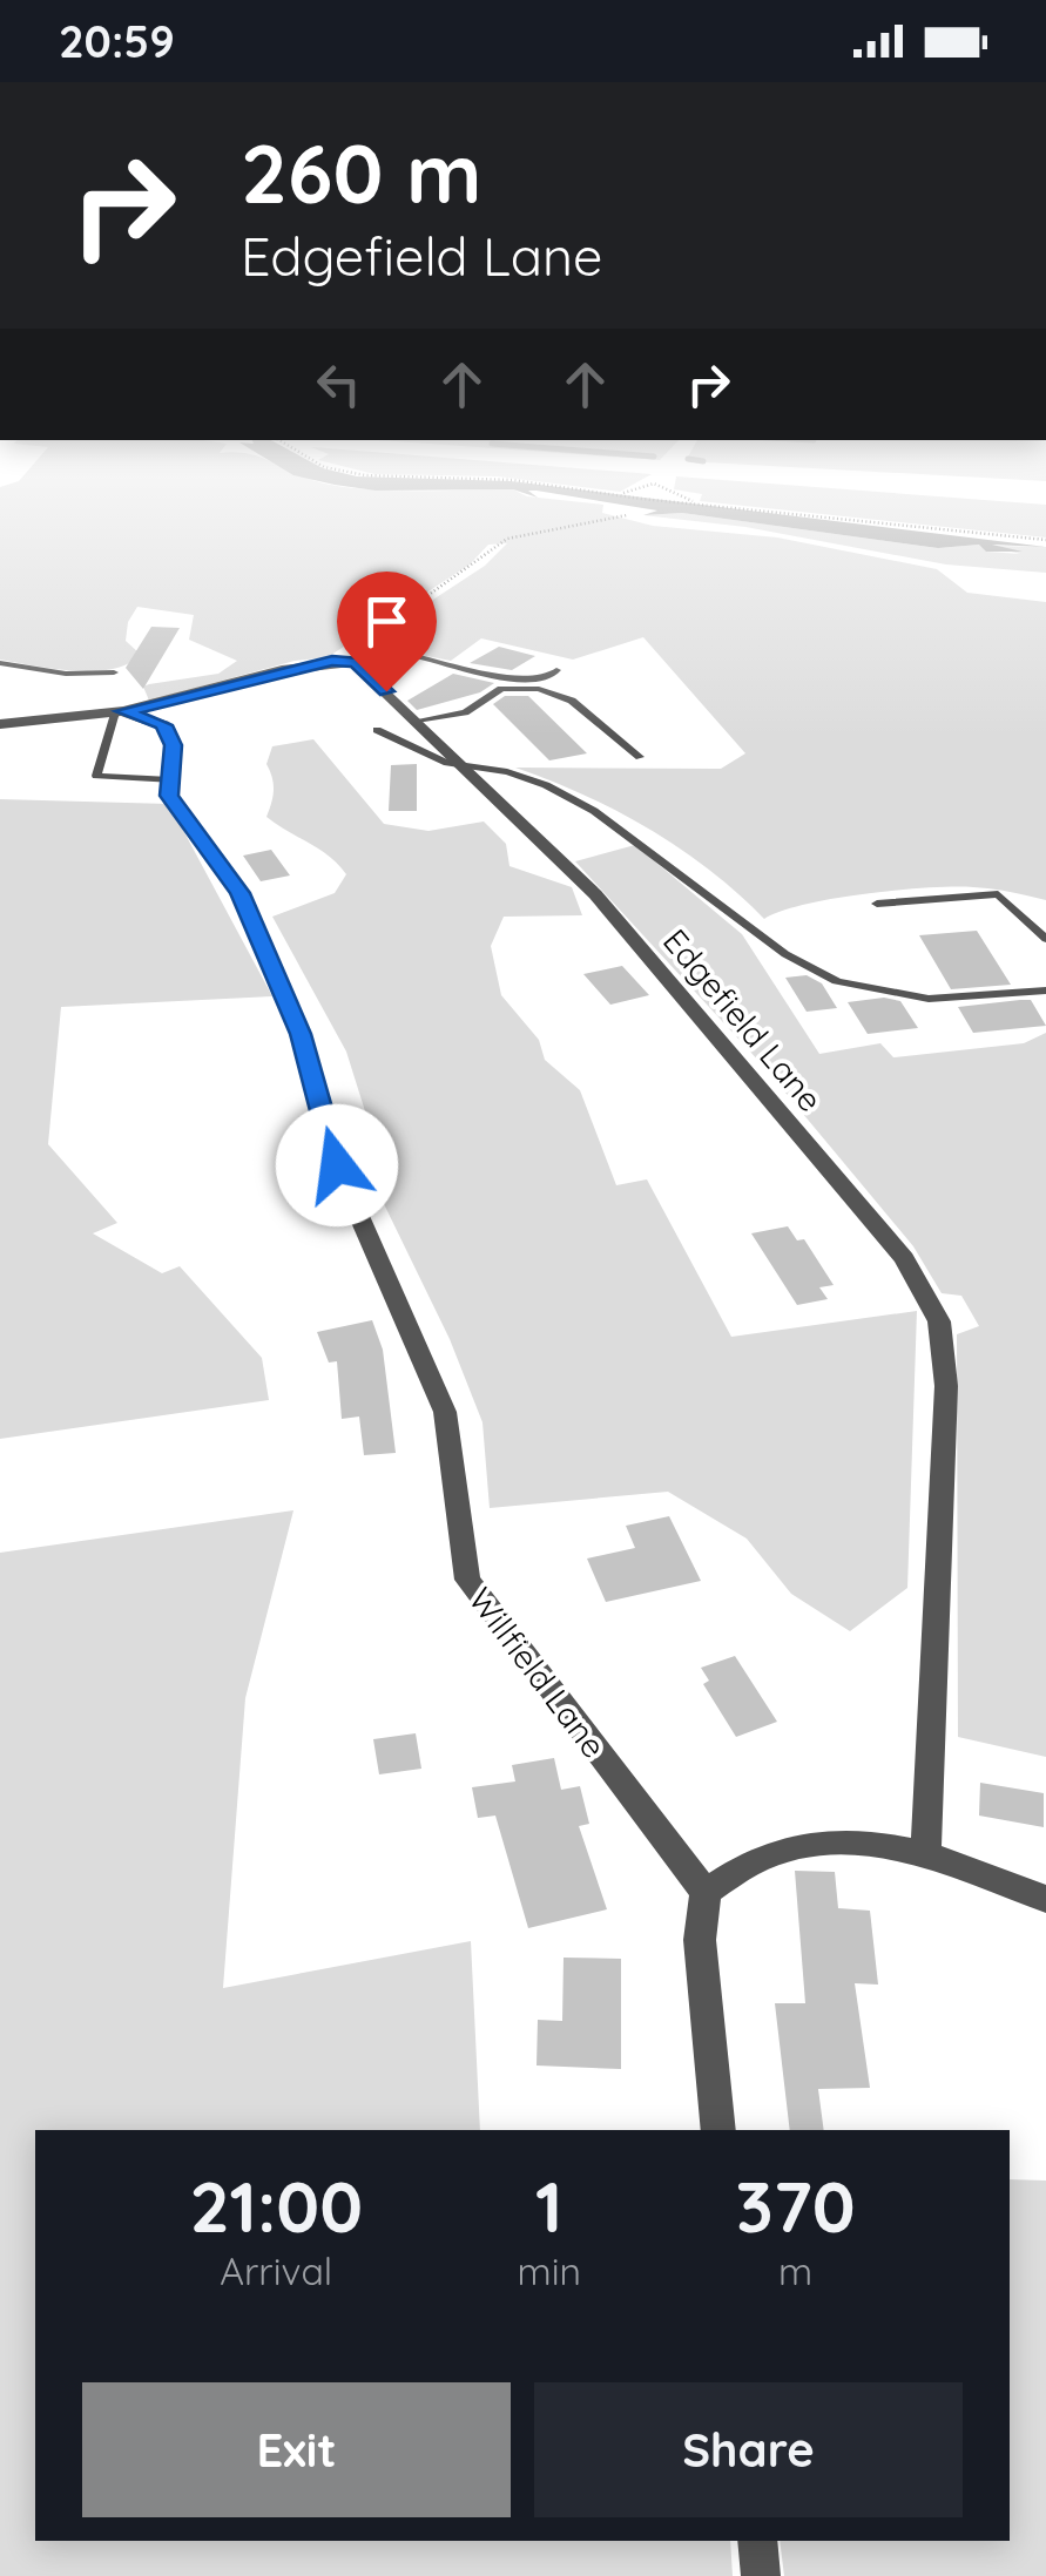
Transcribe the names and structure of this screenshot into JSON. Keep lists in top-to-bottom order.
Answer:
{
  "streets": {
    "street": ["Edgefield Lane", "Willfield Lane"]
  },
  "page": {
    "status": "20:59",
    "turn": ["260 m", "Edgefield Lane"],
    "eta": [
      "21:00",
      "Arrival",
      "1",
      "min",
      "370",
      "m"
    ],
    "buttons": ["Exit", "Share"]
  }
}
